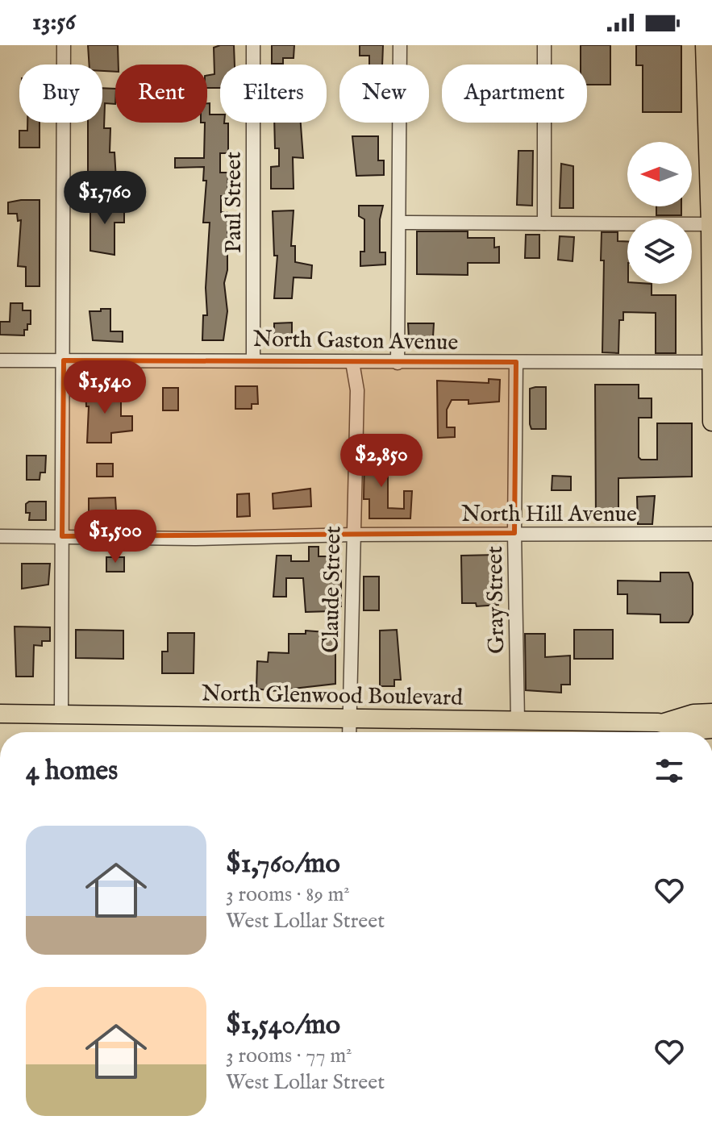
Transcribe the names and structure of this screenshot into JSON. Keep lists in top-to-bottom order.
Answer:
{
  "streets": {
    "main road": ["North Glenwood Boulevard"],
    "street": [
      "Paul Street",
      "North Gaston Avenue",
      "North Hill Avenue",
      "Claude Street",
      "Gray Street"
    ]
  },
  "crossings": [
    ["Paul Street", "North Gaston Avenue"],
    ["North Gaston Avenue", "Claude Street"],
    ["North Gaston Avenue", "Gray Street"],
    ["North Hill Avenue", "Claude Street"],
    ["North Hill Avenue", "Gray Street"],
    ["Claude Street", "North Glenwood Boulevard"],
    ["Gray Street", "North Glenwood Boulevard"]
  ],
  "north": "left",
  "page": {
    "status": "13:56",
    "chip": [
      "Buy",
      "Rent",
      "Filters",
      "New",
      "Apartment"
    ],
    "price": [
      "$1,760",
      "$1,540",
      "$2,850",
      "$1,500"
    ],
    "heading": "4 homes",
    "list": [
      {
        "name": "$1,760/mo",
        "note": "3 rooms · 89 m² · West Lollar Street"
      },
      {
        "name": "$1,540/mo",
        "note": "3 rooms · 77 m² · West Lollar Street"
      }
    ]
  }
}
